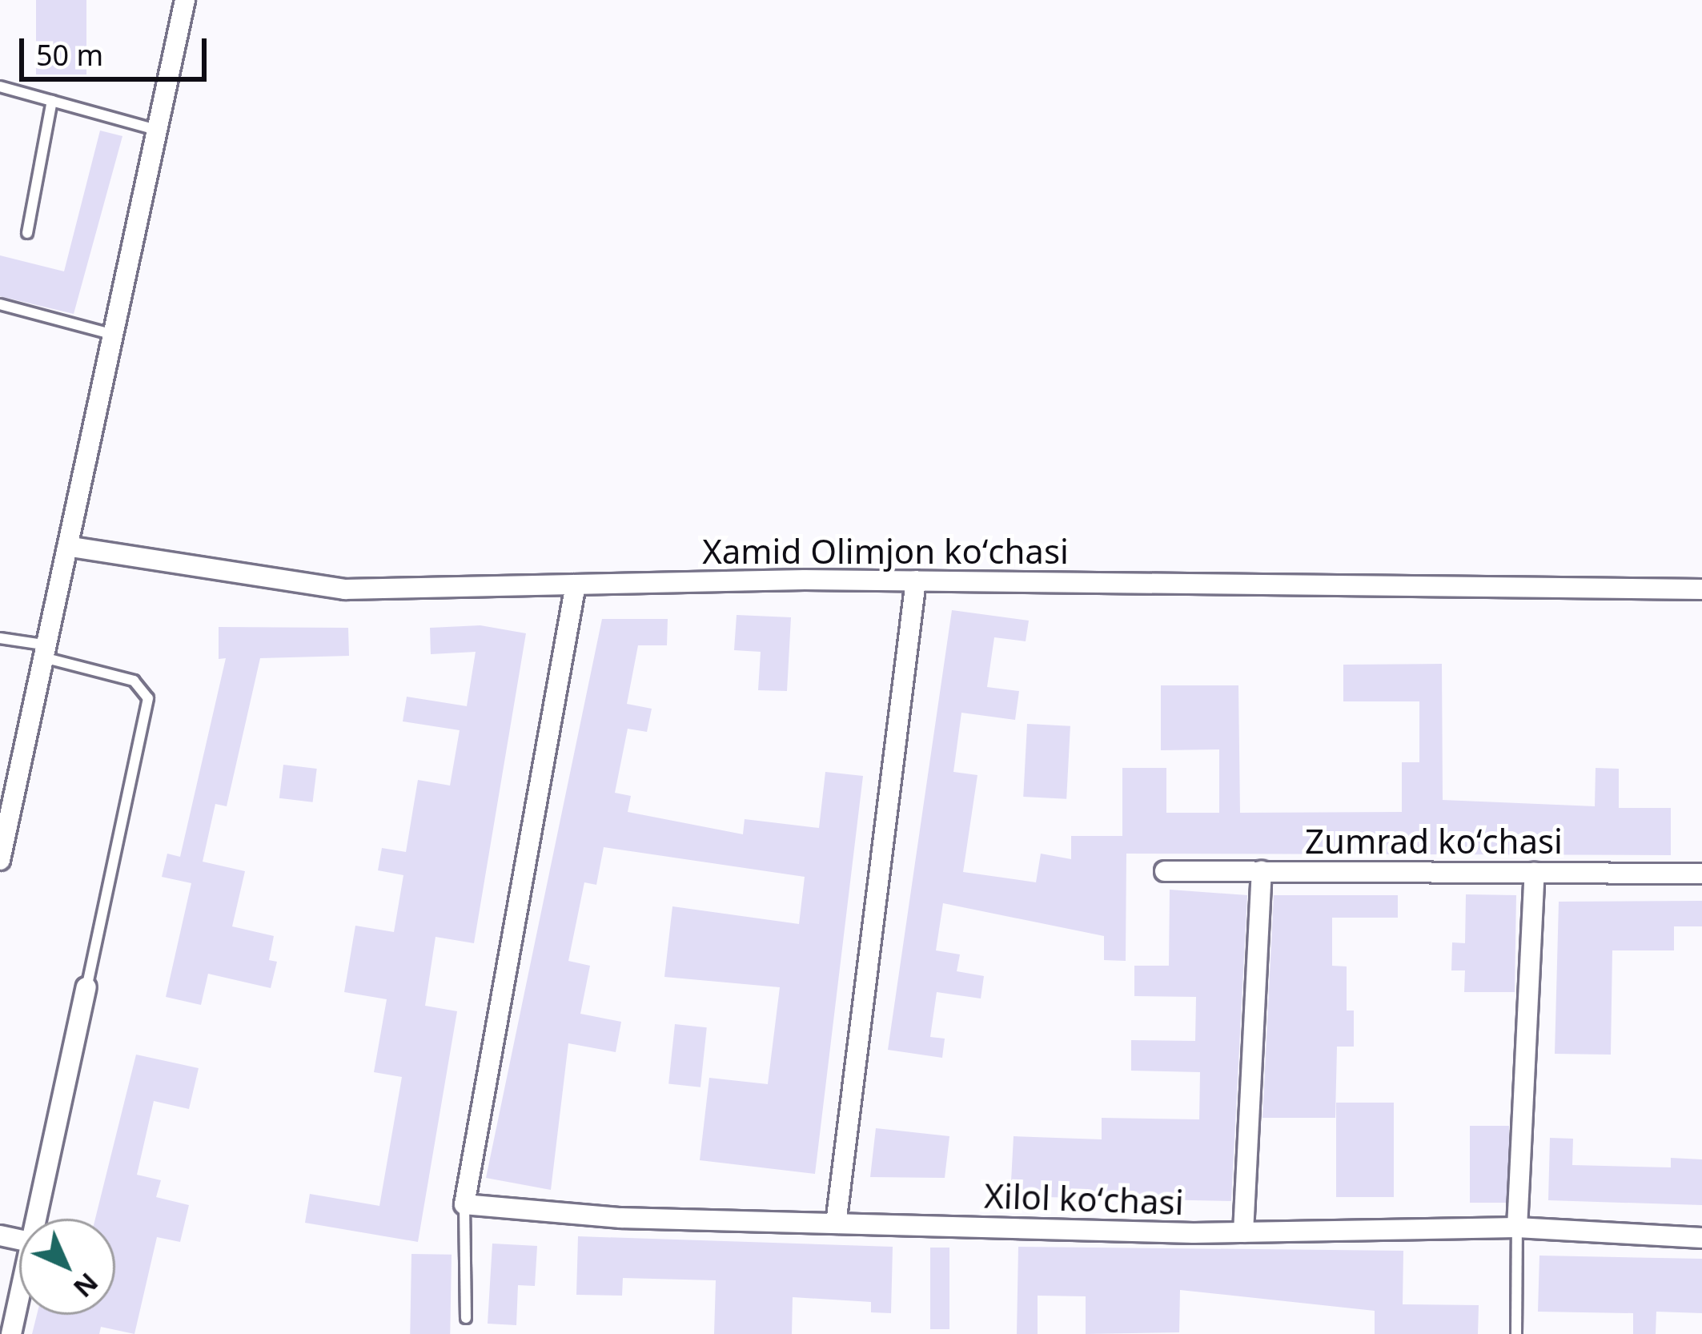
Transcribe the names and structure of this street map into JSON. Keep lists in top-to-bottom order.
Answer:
{
  "streets": {
    "street": ["Xamid Olimjon koʻchasi", "Zumrad koʻchasi", "Xilol koʻchasi"]
  },
  "scale_bar": "50 m",
  "north": "bottom right"
}
